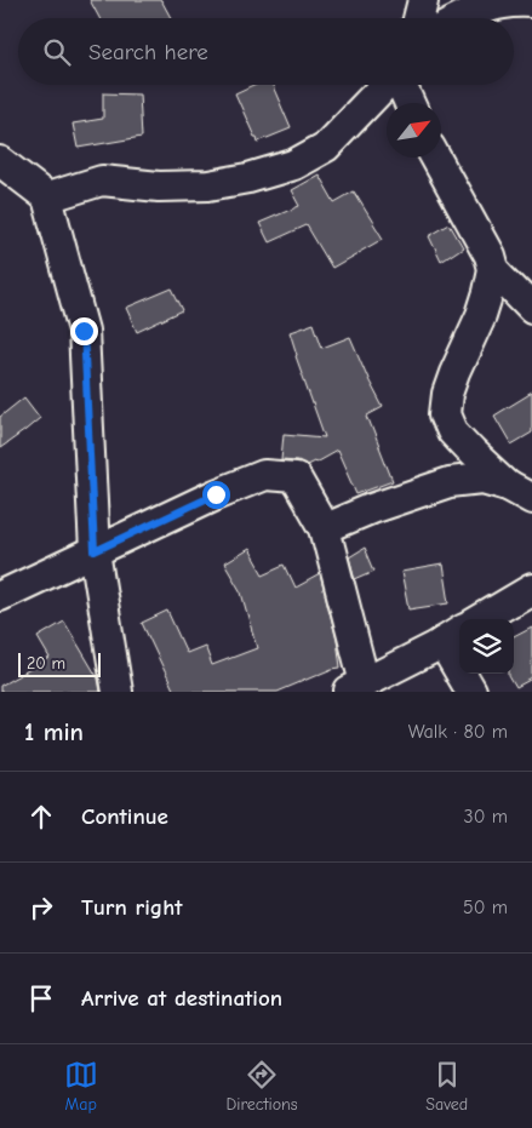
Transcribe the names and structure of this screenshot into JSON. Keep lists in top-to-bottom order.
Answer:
{
  "scale_bar": "20 m",
  "north": "top right",
  "page": {
    "search": "Search here",
    "scale": "20 m",
    "heading": ["1 min", "Walk · 80 m"],
    "list": [
      ["Continue", "30 m"],
      ["Turn right", "50 m"],
      "Arrive at destination"
    ],
    "nav": ["Map", "Directions", "Saved"]
  }
}
